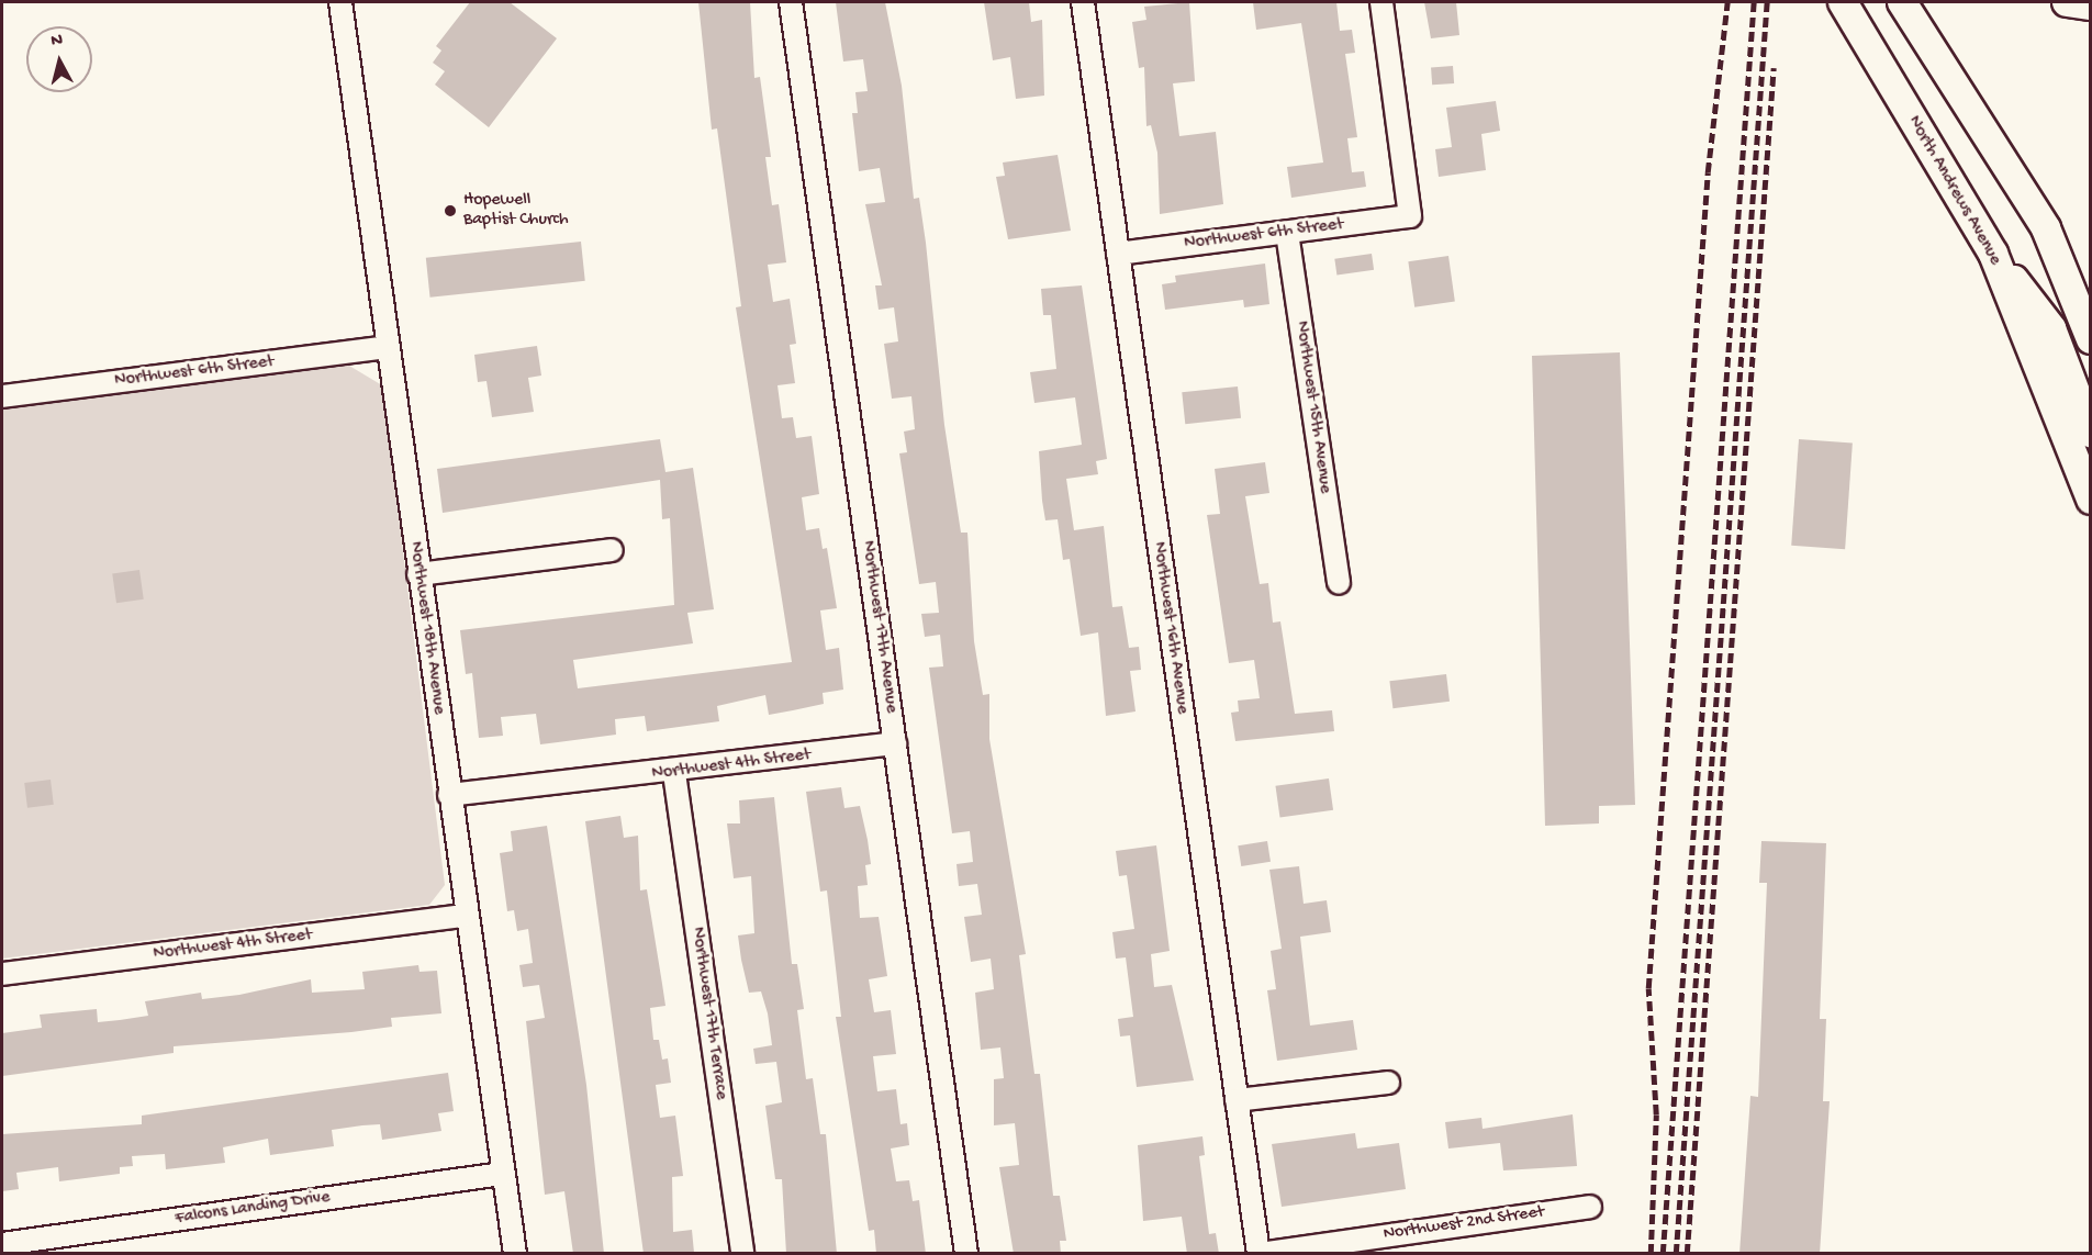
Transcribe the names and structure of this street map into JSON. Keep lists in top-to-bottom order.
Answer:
{
  "streets": {
    "main road": ["North Andrews Avenue"],
    "street": [
      "Northwest 6th Street",
      "Northwest 15th Avenue",
      "Northwest 17th Avenue",
      "Northwest 18th Avenue",
      "Northwest 16th Avenue",
      "Northwest 4th Street",
      "Northwest 17th Terrace",
      "Falcons Landing Drive",
      "Northwest 2nd Street"
    ]
  },
  "crossings": [
    ["Northwest 6th Street", "Northwest 15th Avenue"],
    ["Northwest 6th Street", "Northwest 18th Avenue"],
    ["Northwest 6th Street", "Northwest 16th Avenue"],
    ["Northwest 17th Avenue", "Northwest 4th Street"],
    ["Northwest 18th Avenue", "Northwest 4th Street"],
    ["Northwest 18th Avenue", "Falcons Landing Drive"],
    ["Northwest 16th Avenue", "Northwest 2nd Street"],
    ["Northwest 4th Street", "Northwest 17th Terrace"]
  ],
  "places": ["Hopewell Baptist Church"],
  "north": "top"
}
